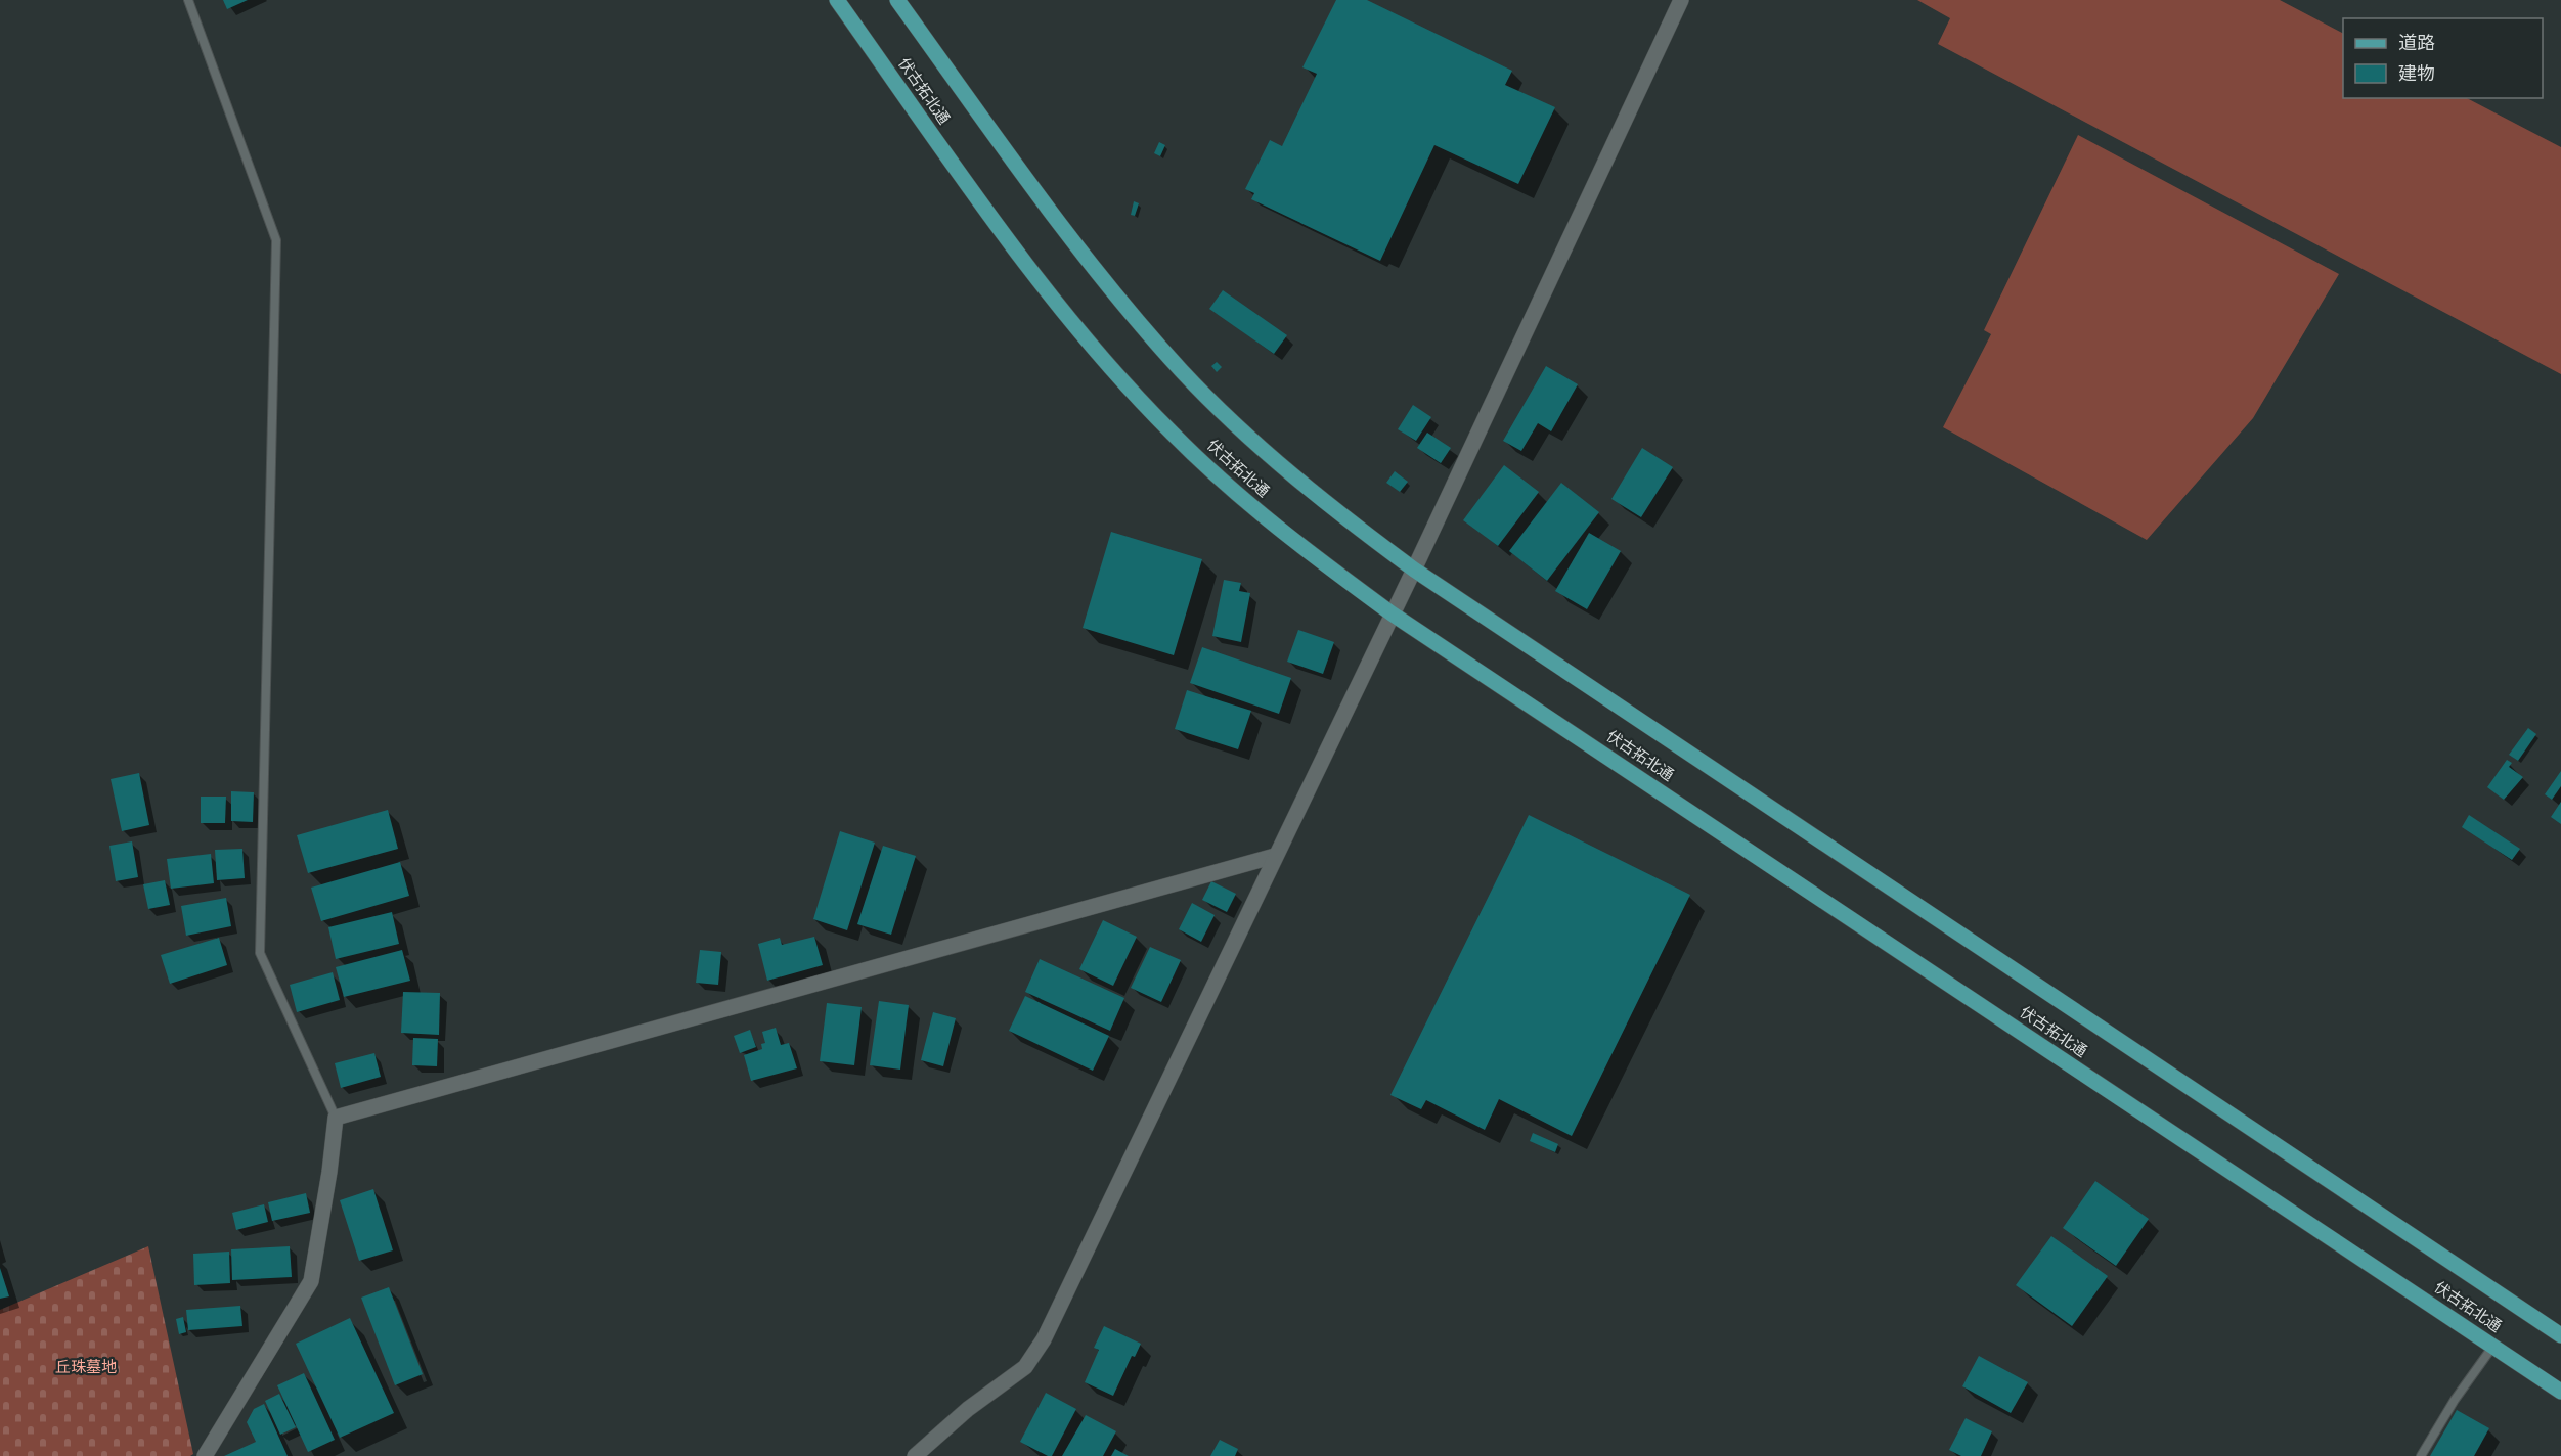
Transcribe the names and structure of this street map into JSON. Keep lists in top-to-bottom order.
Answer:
{
  "streets": {
    "main road": ["伏古拓北通"]
  },
  "parks": ["丘珠墓地"],
  "legend": ["道路", "建物"]
}
